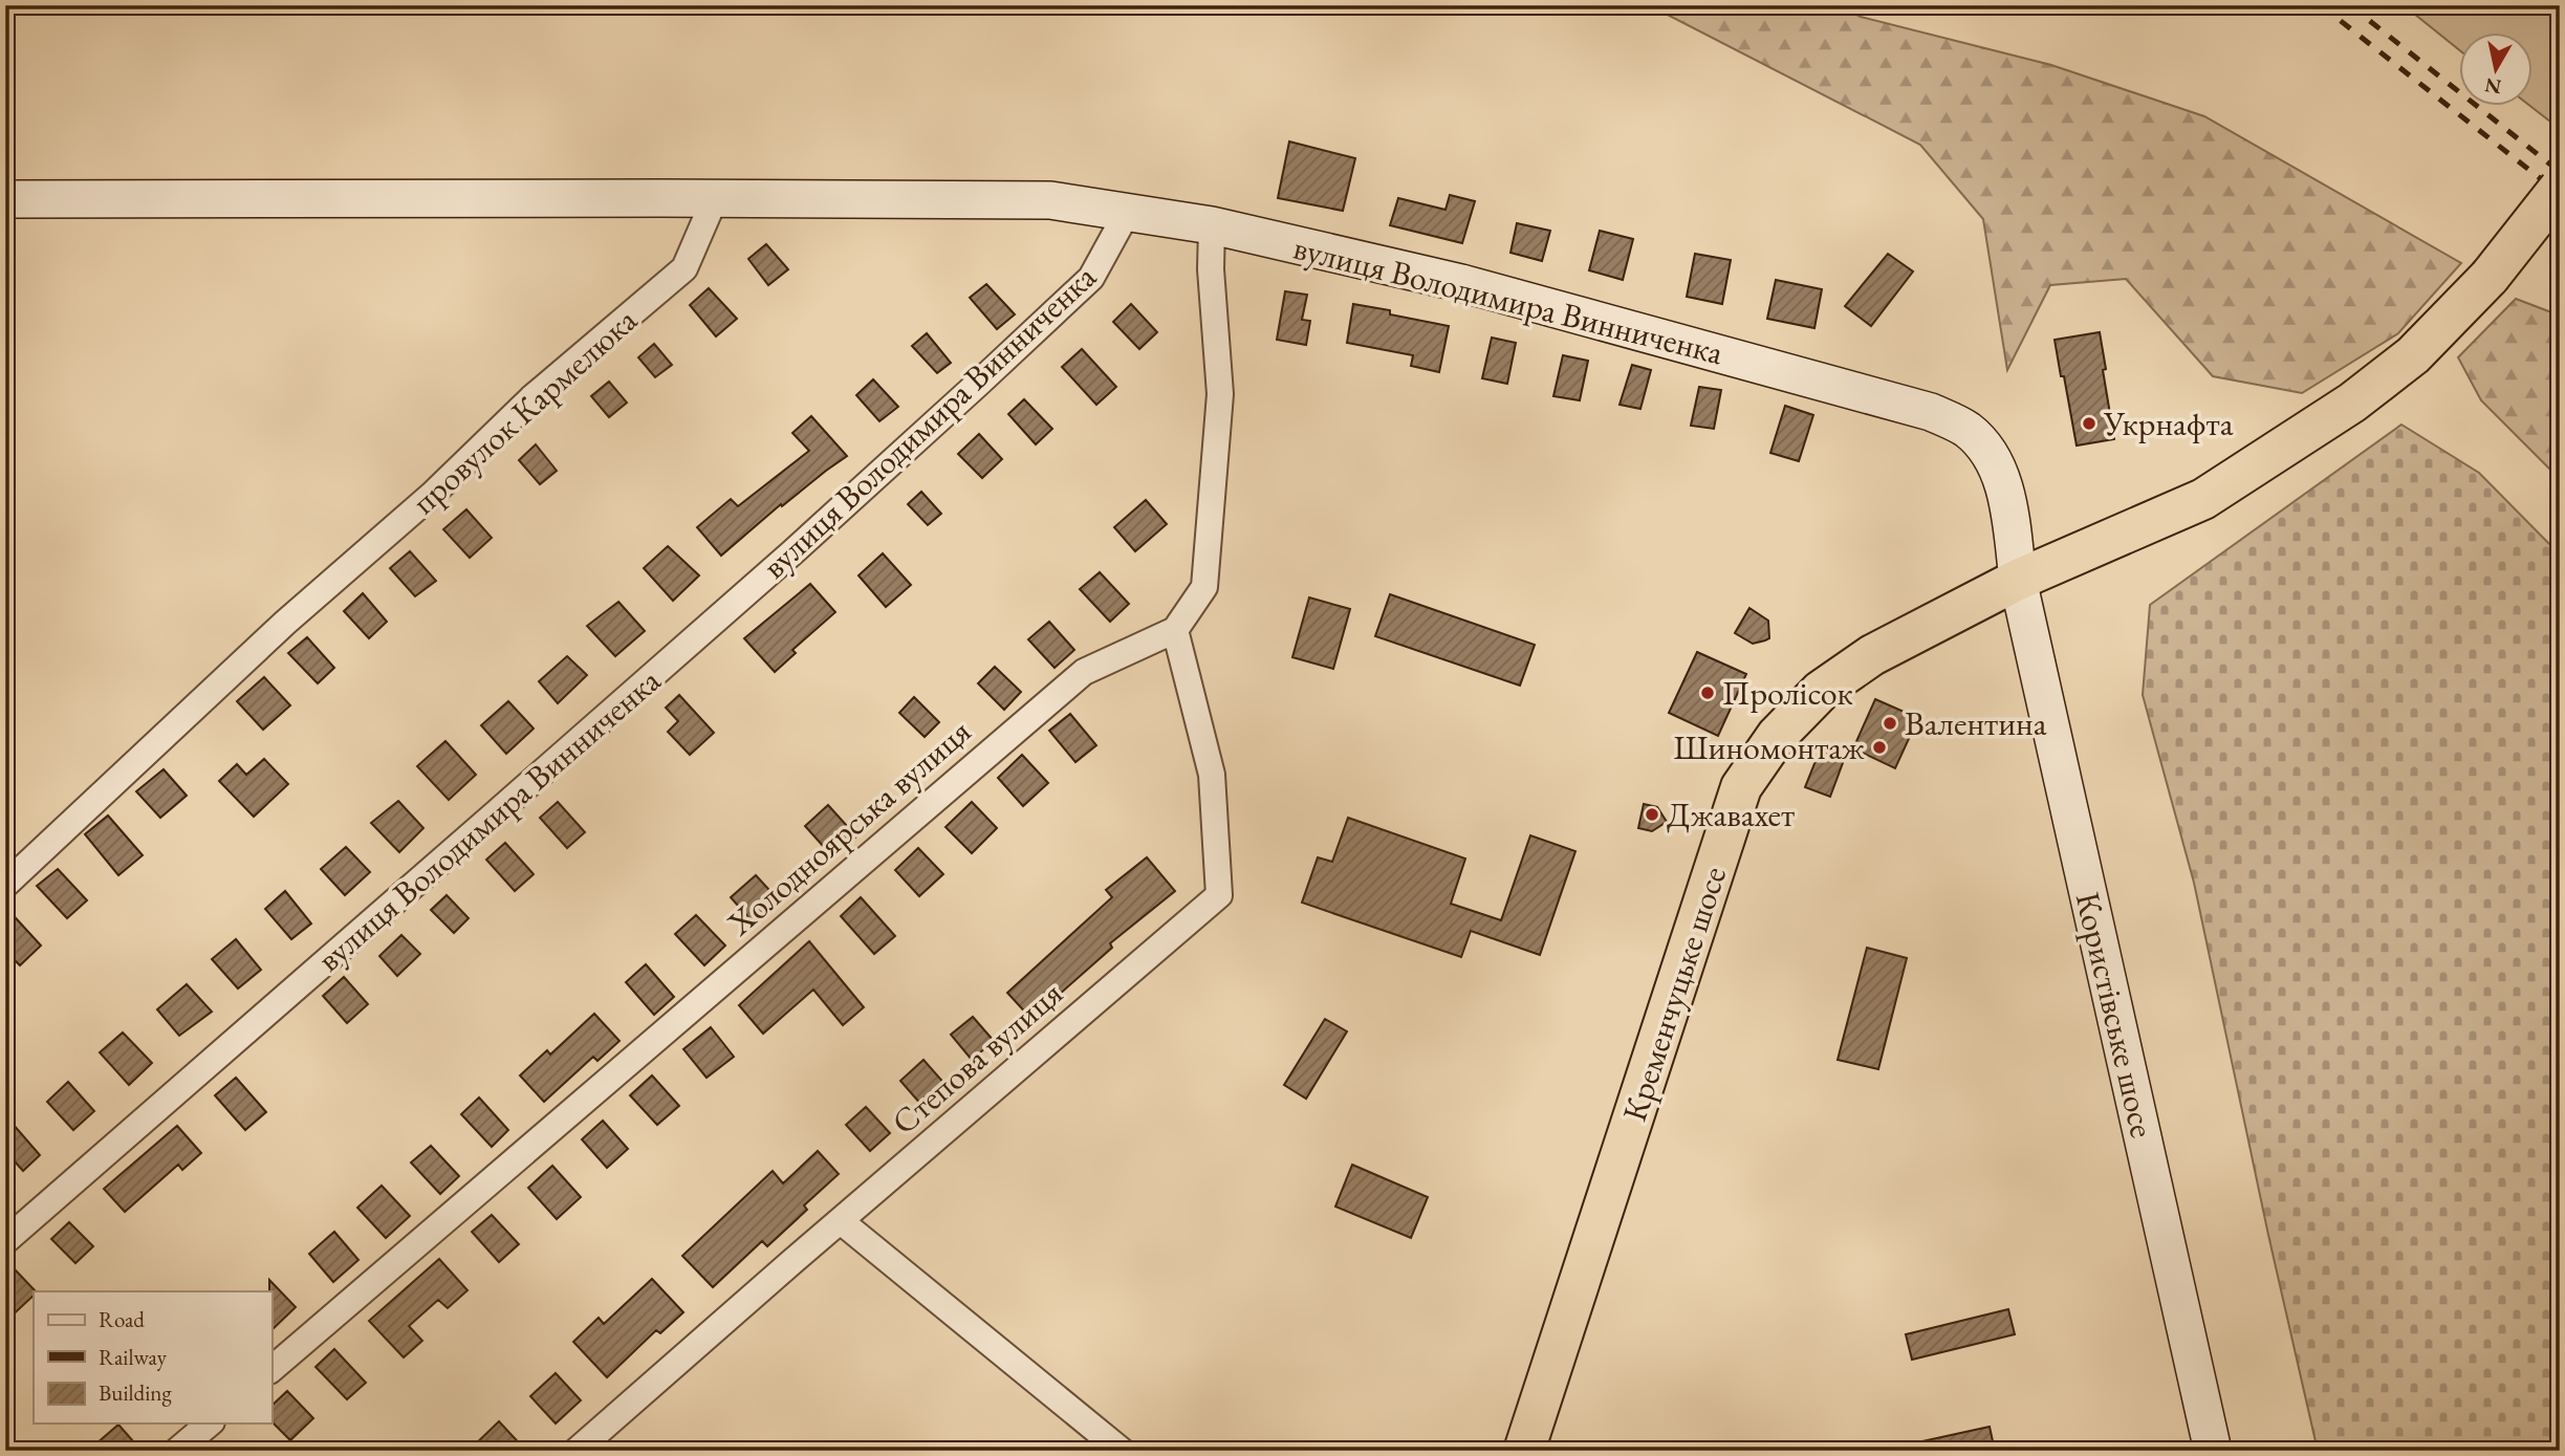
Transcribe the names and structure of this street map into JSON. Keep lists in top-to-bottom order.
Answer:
{
  "streets": {
    "highway": ["Кременчуцьке шосе"],
    "street": [
      "вулиця Володимира Винниченка",
      "провулок Кармелюка",
      "Холодноярська вулиця",
      "Користівське шосе",
      "Степова вулиця"
    ]
  },
  "crossings": [
    ["вулиця Володимира Винниченка", "Кременчуцьке шосе"],
    ["вулиця Володимира Винниченка", "Користівське шосе"],
    ["Холодноярська вулиця", "Степова вулиця"],
    ["Кременчуцьке шосе", "Користівське шосе"]
  ],
  "places": [
    "Укрнафта",
    "Пролісок",
    "Валентина",
    "Шиномонтаж",
    "Джавахет"
  ],
  "legend": ["Road", "Railway", "Building"],
  "north": "bottom"
}
